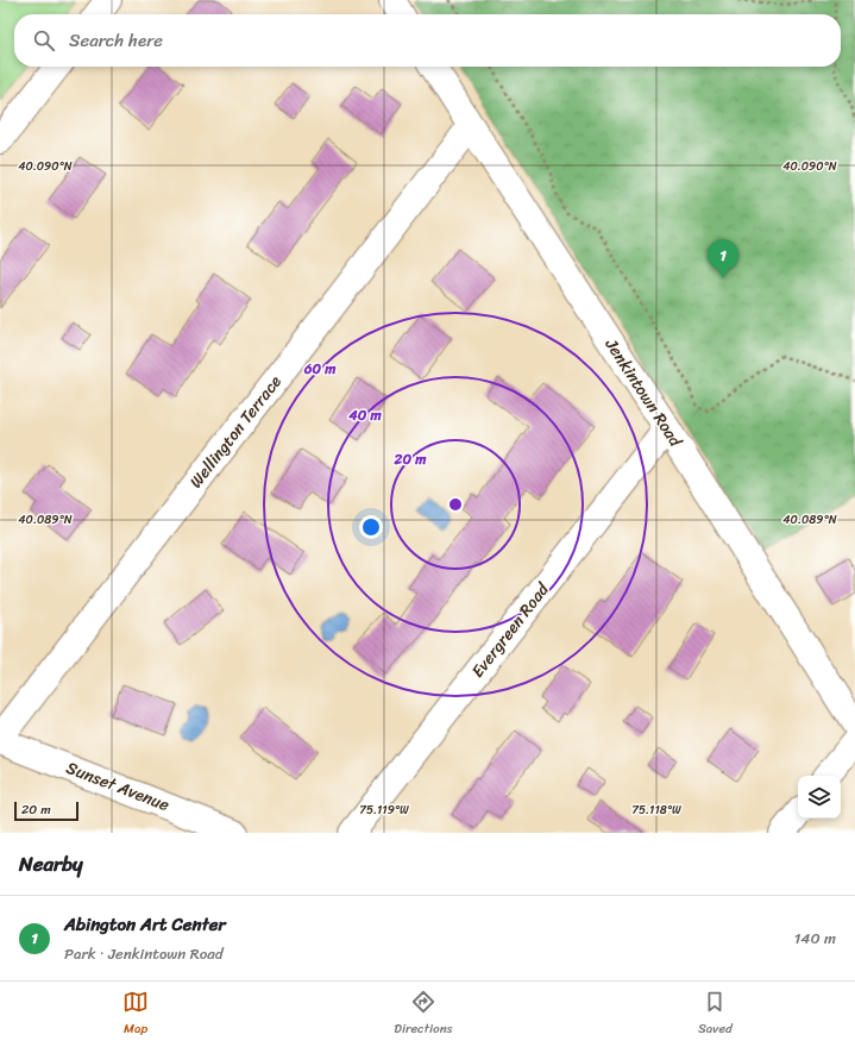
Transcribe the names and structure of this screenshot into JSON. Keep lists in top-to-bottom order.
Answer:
{
  "streets": {
    "street": [
      "Jenkintown Road",
      "Wellington Terrace",
      "Evergreen Road",
      "Sunset Avenue"
    ]
  },
  "crossings": [
    ["Jenkintown Road", "Wellington Terrace"],
    ["Jenkintown Road", "Evergreen Road"]
  ],
  "scale_bar": "20 m",
  "page": {
    "search": "Search here",
    "pins": "1",
    "scale": "20 m",
    "heading": "Nearby",
    "list": [
      {
        "mark": "1",
        "name": "Abington Art Center",
        "note": "Park · Jenkintown Road",
        "value": "140 m"
      }
    ],
    "nav": ["Map", "Directions", "Saved"]
  },
  "coordinates": [
    "40.090°N",
    "40.089°N",
    "75.119°W",
    "75.118°W"
  ],
  "rings": ["60 m", "40 m", "20 m"]
}
